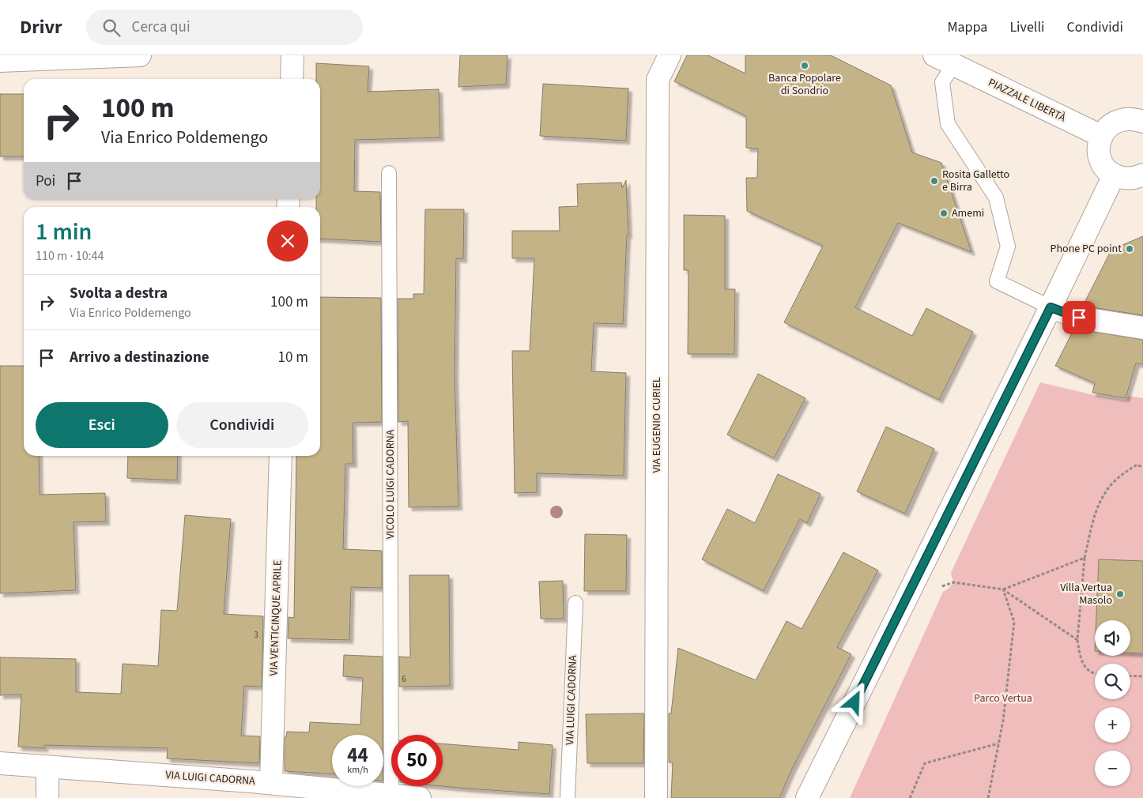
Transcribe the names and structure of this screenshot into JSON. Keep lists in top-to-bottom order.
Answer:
{
  "streets": {
    "street": [
      "PIAZZALE LIBERTÀ",
      "VIA EUGENIO CURIEL",
      "VIA VENTICINQUE APRILE",
      "VIA LUIGI CADORNA"
    ],
    "lane": ["VICOLO LUIGI CADORNA"]
  },
  "crossings": [
    ["VICOLO LUIGI CADORNA", "VIA LUIGI CADORNA"],
    ["VIA VENTICINQUE APRILE", "VIA LUIGI CADORNA"]
  ],
  "parks": ["Parco Vertua"],
  "places": [
    "Banca Popolare di Sondrio",
    "Rosita Galletto e Birra",
    "Amemi",
    "Phone PC point",
    "Villa Vertua Masolo"
  ],
  "house_numbers": ["3", "6"],
  "page": {
    "header": "Drivr",
    "search": "Cerca qui",
    "nav": ["Mappa", "Livelli", "Condividi"],
    "turn": ["100 m", "Via Enrico Poldemengo"],
    "then": "Poi",
    "heading": ["1 min", "110 m · 10:44"],
    "list": [
      {
        "name": "Svolta a destra",
        "note": "Via Enrico Poldemengo",
        "value": "100 m"
      },
      {
        "name": "Arrivo a destinazione",
        "value": "10 m"
      }
    ],
    "buttons": ["Esci", "Condividi"],
    "map_buttons": ["+", "−"],
    "speed": "44 km/h",
    "limit": "50"
  }
}
